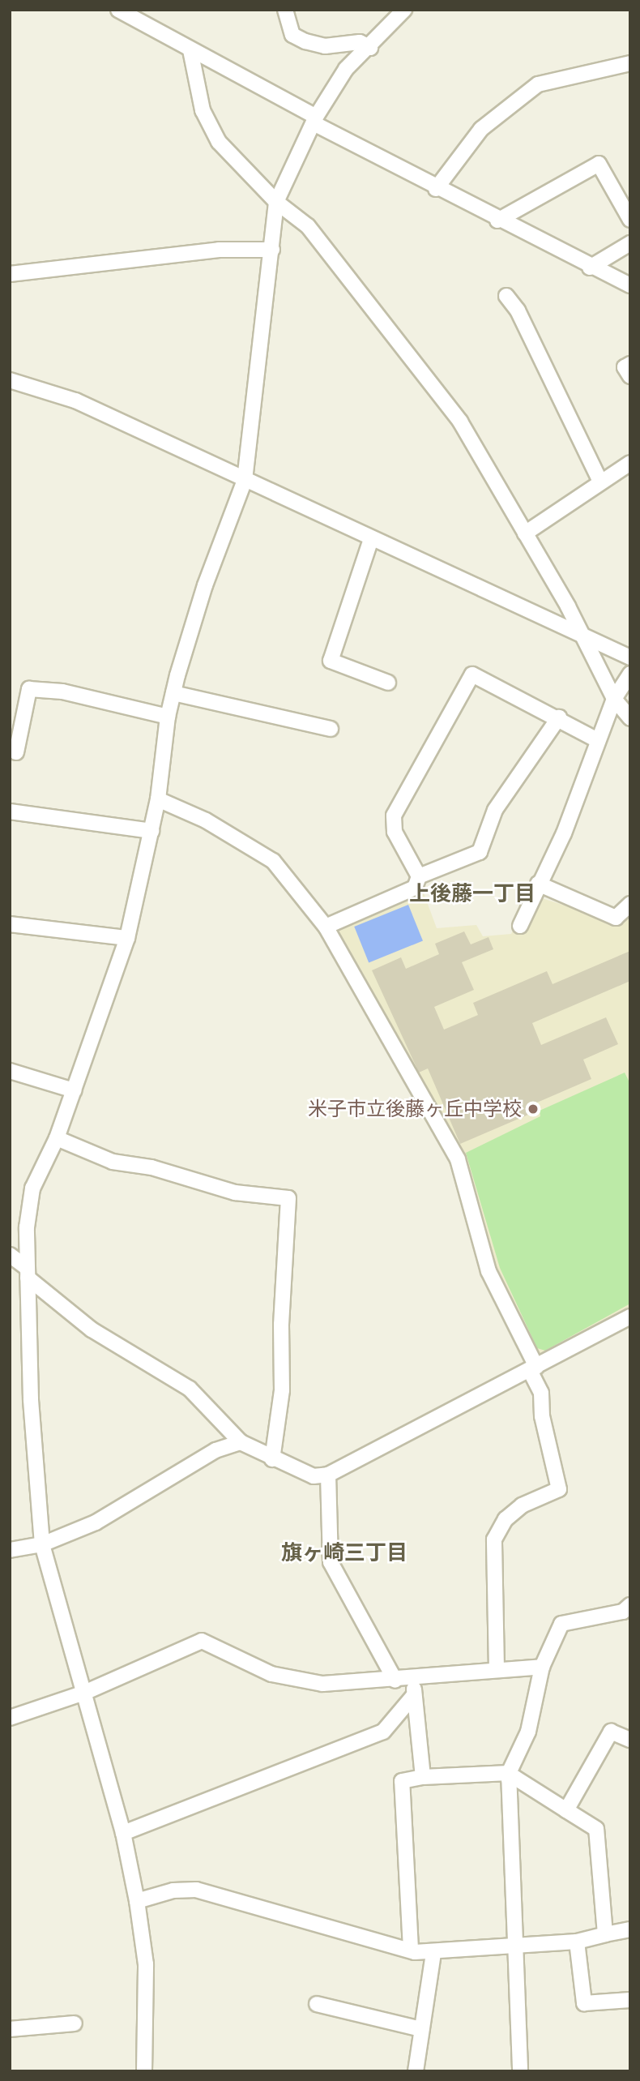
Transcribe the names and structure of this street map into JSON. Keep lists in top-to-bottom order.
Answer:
{
  "districts": ["上後藤一丁目", "旗ヶ崎三丁目"],
  "places": ["米子市立後藤ヶ丘中学校"]
}
